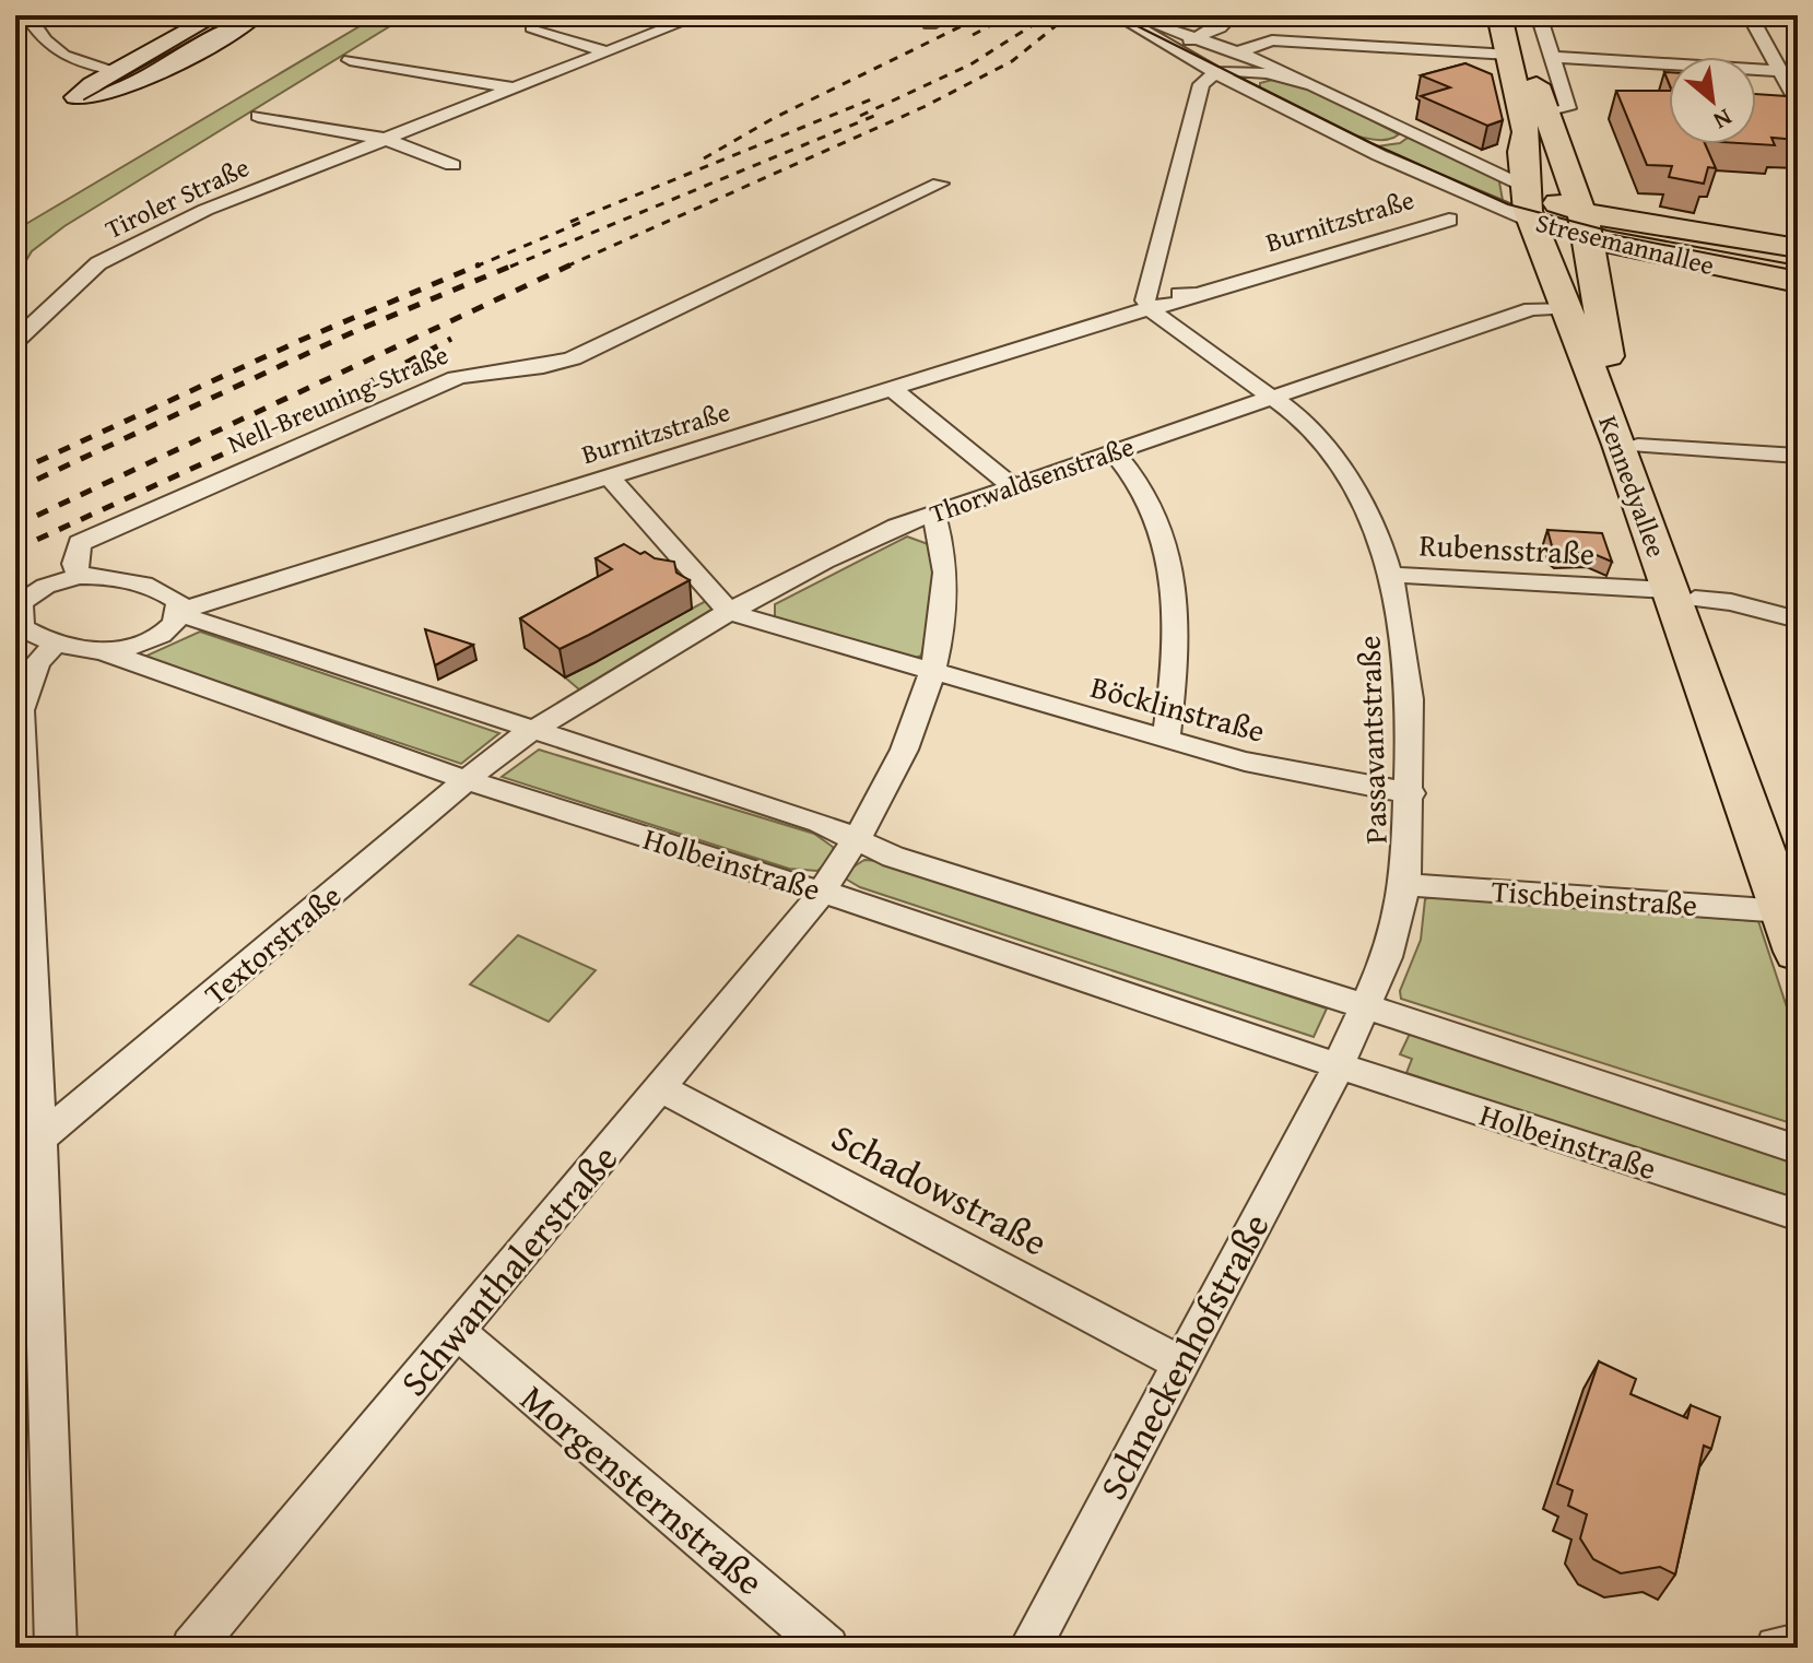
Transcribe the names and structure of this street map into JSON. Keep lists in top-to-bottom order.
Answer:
{
  "streets": {
    "main road": ["Stresemannallee", "Kennedyallee"],
    "street": [
      "Tiroler Straße",
      "Burnitzstraße",
      "Nell-Breuning-Straße",
      "Thorwaldsenstraße",
      "Rubensstraße",
      "Böcklinstraße",
      "Passavantstraße",
      "Holbeinstraße",
      "Tischbeinstraße",
      "Textorstraße",
      "Schadowstraße",
      "Schwanthalerstraße",
      "Schneckenhofstraße",
      "Morgensternstraße"
    ]
  },
  "crossings": [
    ["Burnitzstraße", "Passavantstraße"],
    ["Burnitzstraße", "Holbeinstraße"],
    ["Stresemannallee", "Kennedyallee"],
    ["Nell-Breuning-Straße", "Holbeinstraße"],
    ["Thorwaldsenstraße", "Kennedyallee"],
    ["Thorwaldsenstraße", "Böcklinstraße"],
    ["Thorwaldsenstraße", "Passavantstraße"],
    ["Thorwaldsenstraße", "Holbeinstraße"],
    ["Thorwaldsenstraße", "Textorstraße"],
    ["Thorwaldsenstraße", "Schwanthalerstraße"],
    ["Kennedyallee", "Rubensstraße"],
    ["Kennedyallee", "Tischbeinstraße"],
    ["Rubensstraße", "Passavantstraße"],
    ["Böcklinstraße", "Passavantstraße"],
    ["Böcklinstraße", "Schwanthalerstraße"],
    ["Passavantstraße", "Holbeinstraße"],
    ["Passavantstraße", "Tischbeinstraße"],
    ["Holbeinstraße", "Textorstraße"],
    ["Holbeinstraße", "Schwanthalerstraße"],
    ["Holbeinstraße", "Schneckenhofstraße"],
    ["Schadowstraße", "Schwanthalerstraße"],
    ["Schadowstraße", "Schneckenhofstraße"],
    ["Schwanthalerstraße", "Morgensternstraße"]
  ],
  "north": "bottom right"
}
